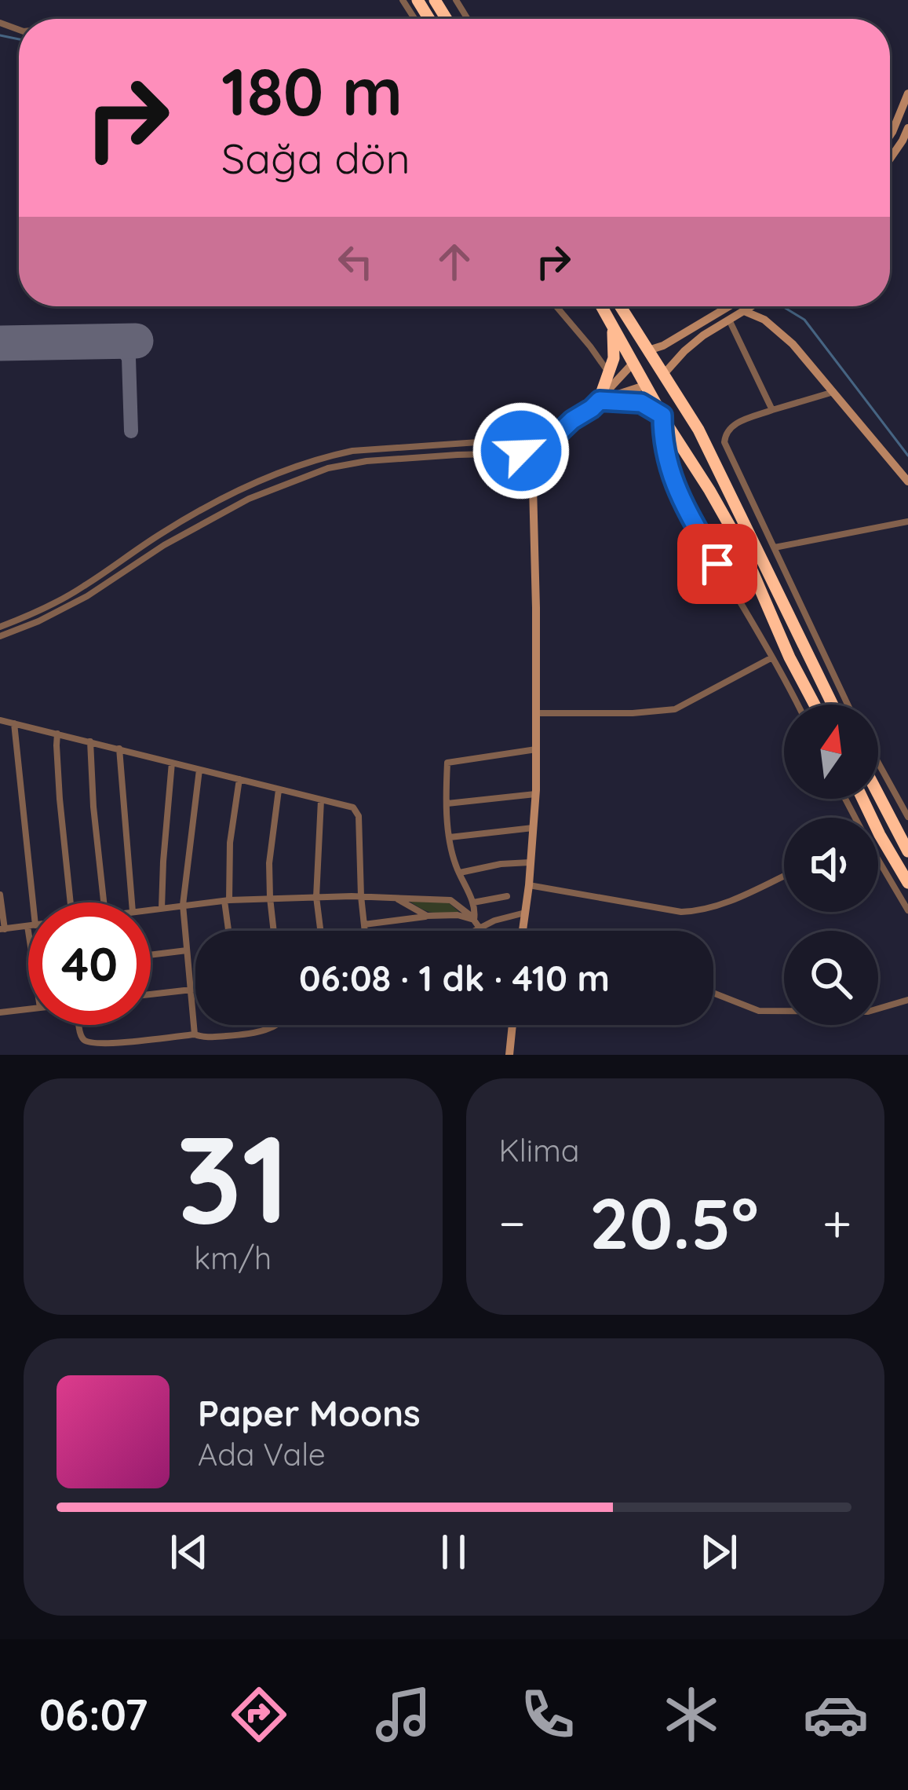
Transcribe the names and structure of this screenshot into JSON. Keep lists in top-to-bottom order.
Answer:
{
  "north": "top",
  "page": {
    "turn": ["180 m", "Sağa dön"],
    "limit": "40",
    "trip": "06:08 · 1 dk · 410 m",
    "tile": [
      ["31", "km/h"],
      "Klima"
    ],
    "heat": ["−", "20.5°", "+"],
    "song": ["Paper Moons", "Ada Vale"],
    "tabs": "06:07"
  }
}
